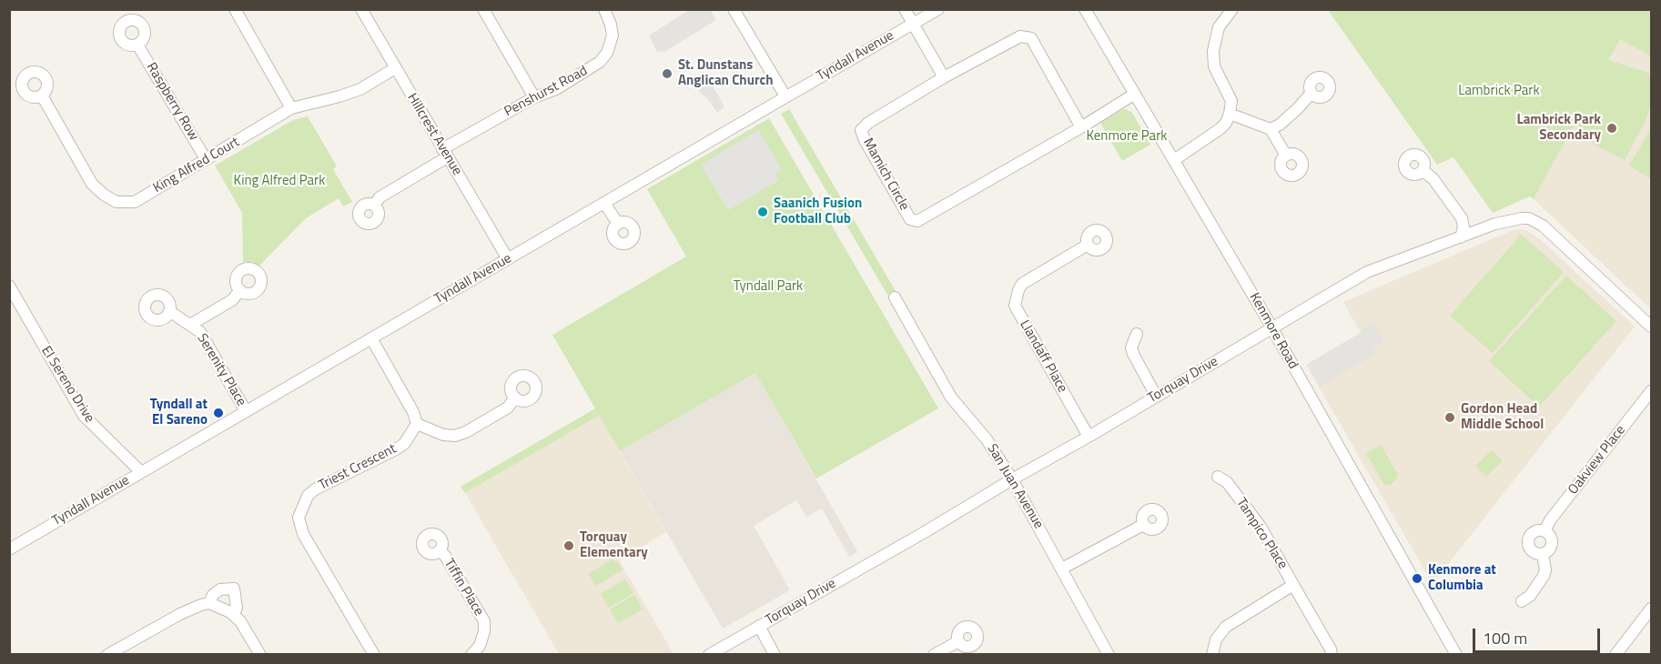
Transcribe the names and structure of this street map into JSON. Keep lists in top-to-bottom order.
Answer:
{
  "streets": {
    "street": [
      "Tyndall Avenue",
      "Penshurst Road",
      "Raspberry Row",
      "Hillcrest Avenue",
      "King Alfred Court",
      "Mamich Circle",
      "Kenmore Road",
      "Llandaff Place",
      "Serenity Place",
      "Torquay Drive",
      "El Sereno Drive",
      "Oakview Place",
      "Triest Crescent",
      "San Juan Avenue",
      "Tampico Place",
      "Tiffin Place"
    ]
  },
  "crossings": [
    ["Tyndall Avenue", "Hillcrest Avenue"],
    ["Tyndall Avenue", "Serenity Place"],
    ["Tyndall Avenue", "El Sereno Drive"],
    ["Penshurst Road", "Hillcrest Avenue"],
    ["Raspberry Row", "King Alfred Court"],
    ["Hillcrest Avenue", "King Alfred Court"],
    ["Mamich Circle", "Kenmore Road"],
    ["Kenmore Road", "Torquay Drive"],
    ["Llandaff Place", "Torquay Drive"],
    ["Torquay Drive", "San Juan Avenue"]
  ],
  "parks": [
    "Lambrick Park",
    "Kenmore Park",
    "King Alfred Park",
    "Tyndall Park"
  ],
  "places": [
    "St. Dunstans Anglican Church",
    "Lambrick Park Secondary",
    "Saanich Fusion Football Club",
    "Tyndall at El Sareno",
    "Gordon Head Middle School",
    "Torquay Elementary",
    "Kenmore at Columbia"
  ],
  "scale_bar": "100 m"
}
